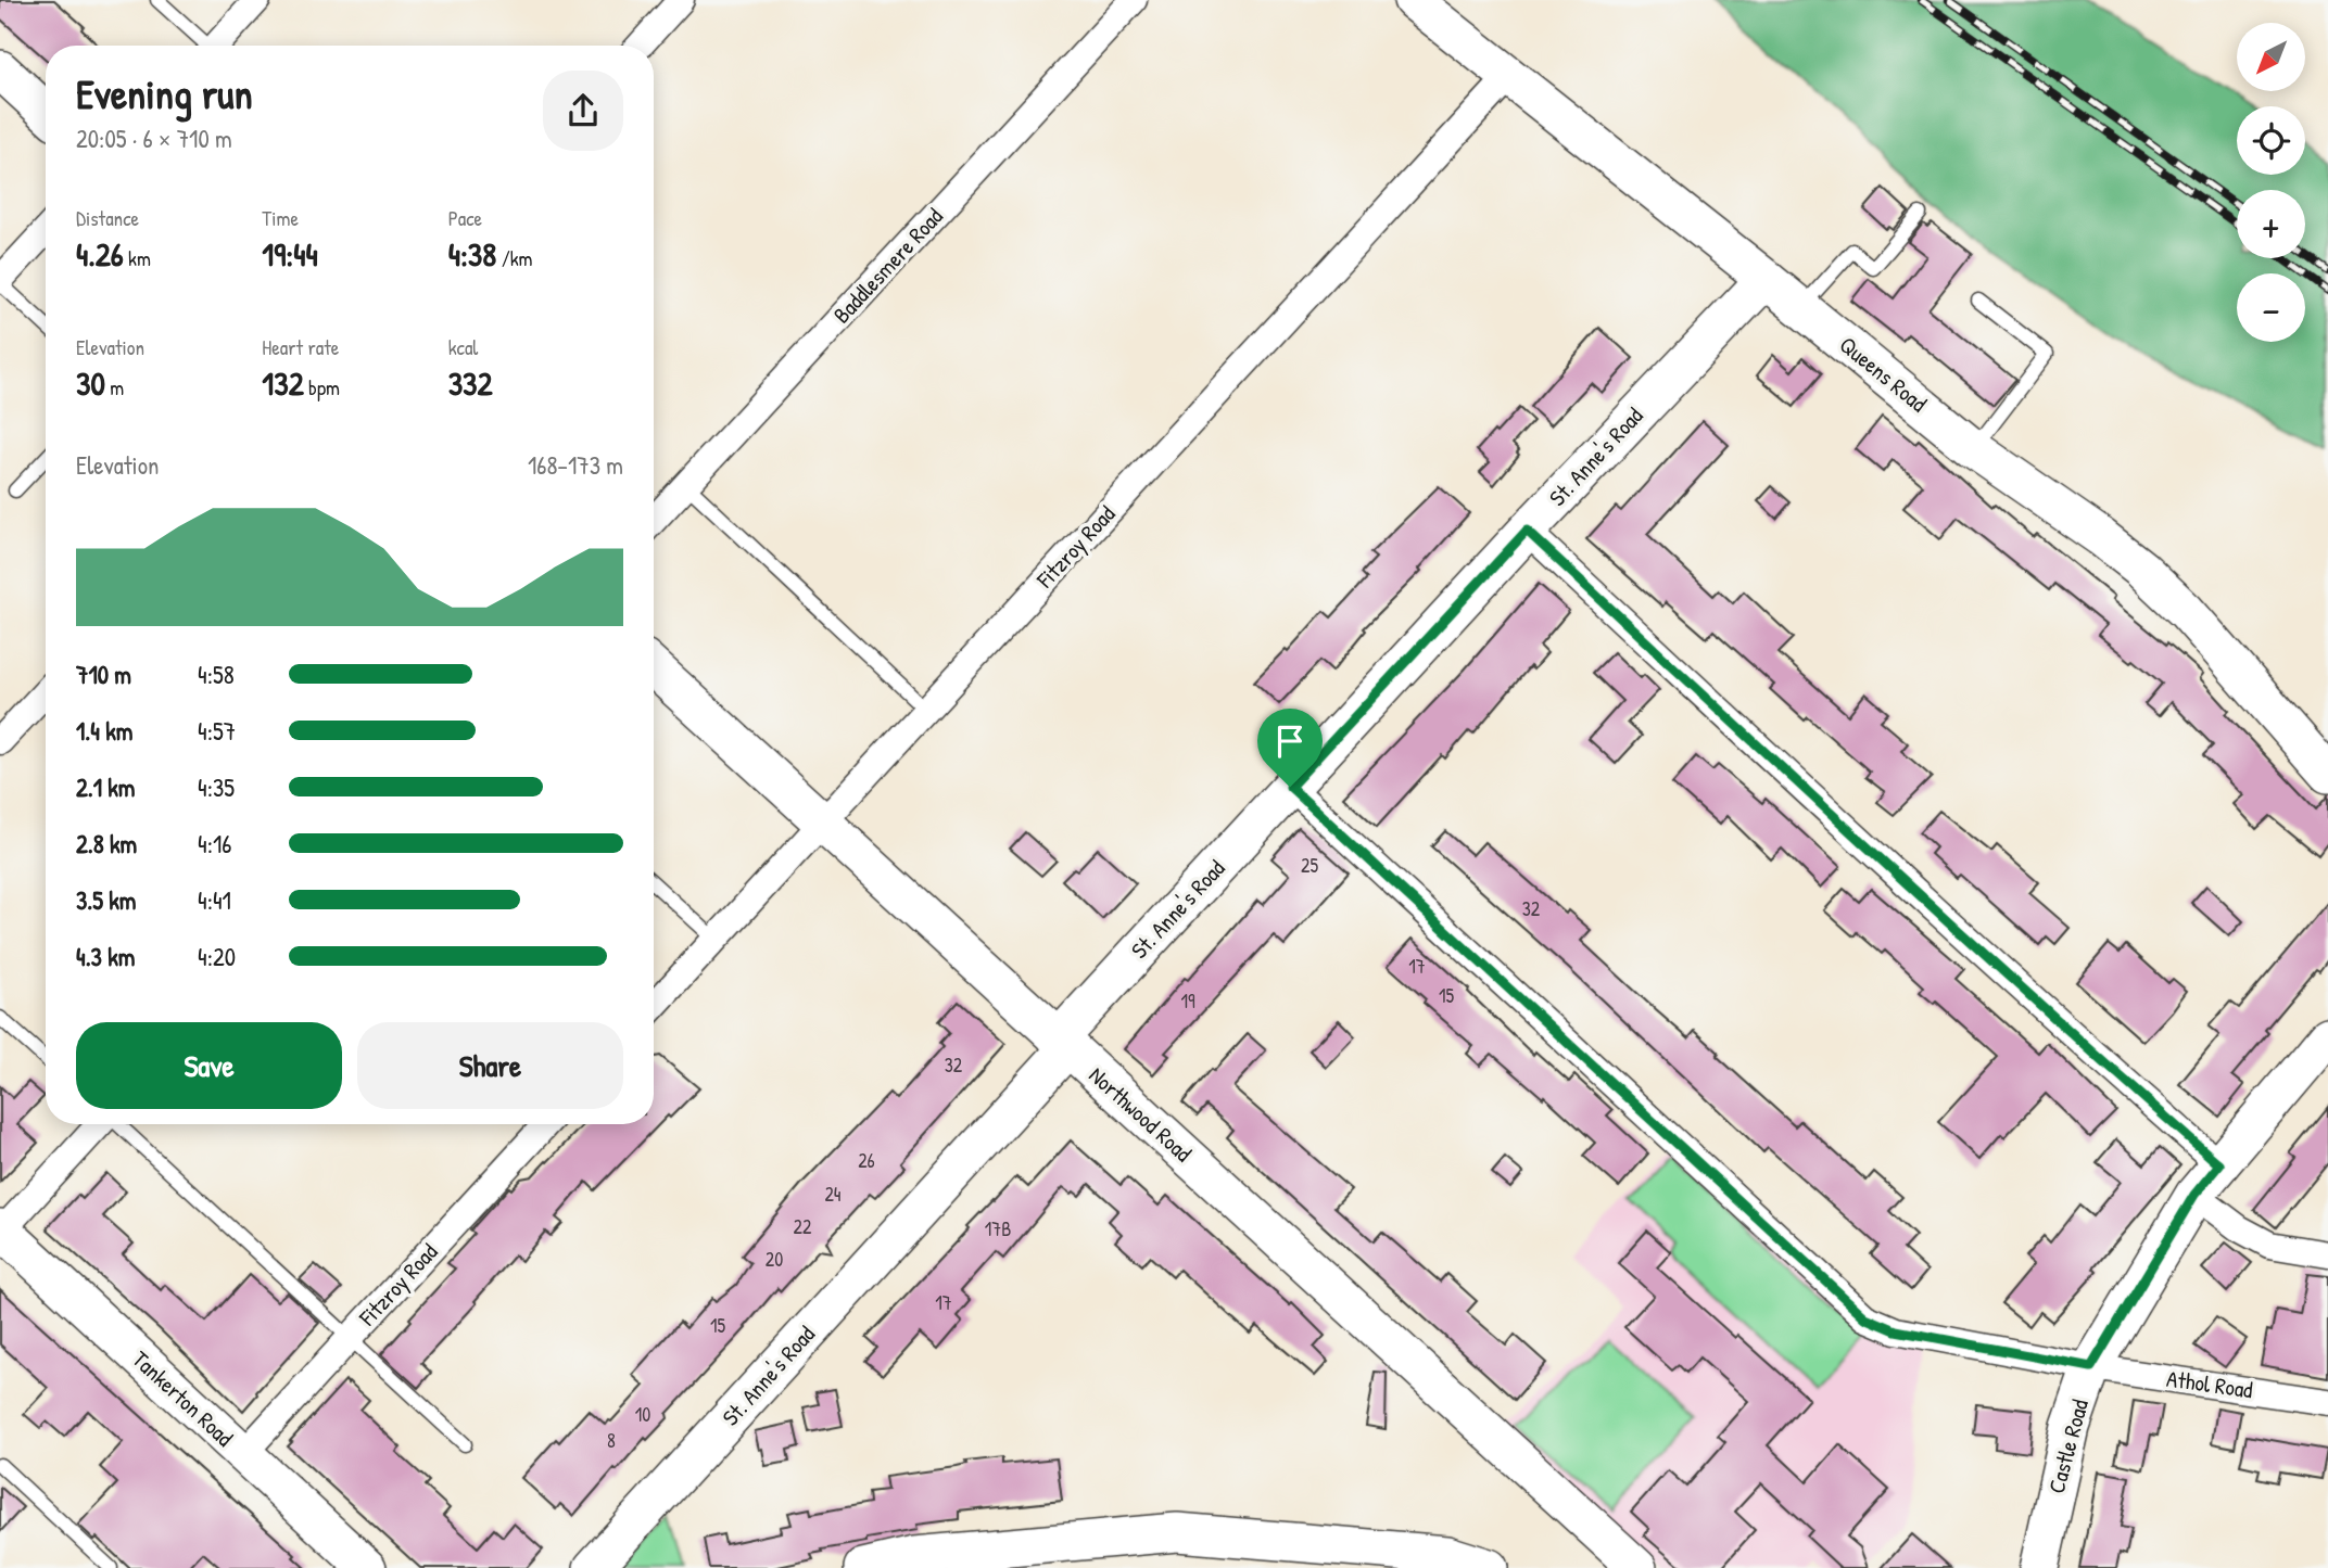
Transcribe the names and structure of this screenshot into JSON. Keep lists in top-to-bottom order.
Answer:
{
  "streets": {
    "street": [
      "Baddlesmere Road",
      "Queens Road",
      "St. Anne's Road",
      "Fitzroy Road",
      "Northwood Road",
      "Athol Road",
      "Tankerton Road",
      "Castle Road"
    ]
  },
  "crossings": [
    ["Queens Road", "St. Anne's Road"],
    ["Queens Road", "Fitzroy Road"],
    ["St. Anne's Road", "Northwood Road"],
    ["St. Anne's Road", "Athol Road"],
    ["Fitzroy Road", "Northwood Road"],
    ["Fitzroy Road", "Tankerton Road"],
    ["Athol Road", "Castle Road"]
  ],
  "house_numbers": [
    "25",
    "32",
    "17",
    "15",
    "19",
    "32",
    "26",
    "24",
    "22",
    "17B",
    "20",
    "17",
    "15",
    "10",
    "8"
  ],
  "north": "bottom left",
  "page": {
    "map_buttons": ["+", "−"],
    "heading": ["Evening run", "20:05 · 6 × 710 m"],
    "stats": [
      ["Distance", "4.26 km"],
      ["Time", "19:44"],
      ["Pace", "4:38 /km"],
      ["Elevation", "30 m"],
      ["Heart rate", "132 bpm"],
      ["kcal", "332"]
    ],
    "chart": ["Elevation", "168–173 m"],
    "list": [
      {
        "name": "710 m",
        "note": "4:58"
      },
      {
        "name": "1.4 km",
        "note": "4:57"
      },
      {
        "name": "2.1 km",
        "note": "4:35"
      },
      {
        "name": "2.8 km",
        "note": "4:16"
      },
      {
        "name": "3.5 km",
        "note": "4:41"
      },
      {
        "name": "4.3 km",
        "note": "4:20"
      }
    ],
    "buttons": ["Save", "Share"]
  }
}
